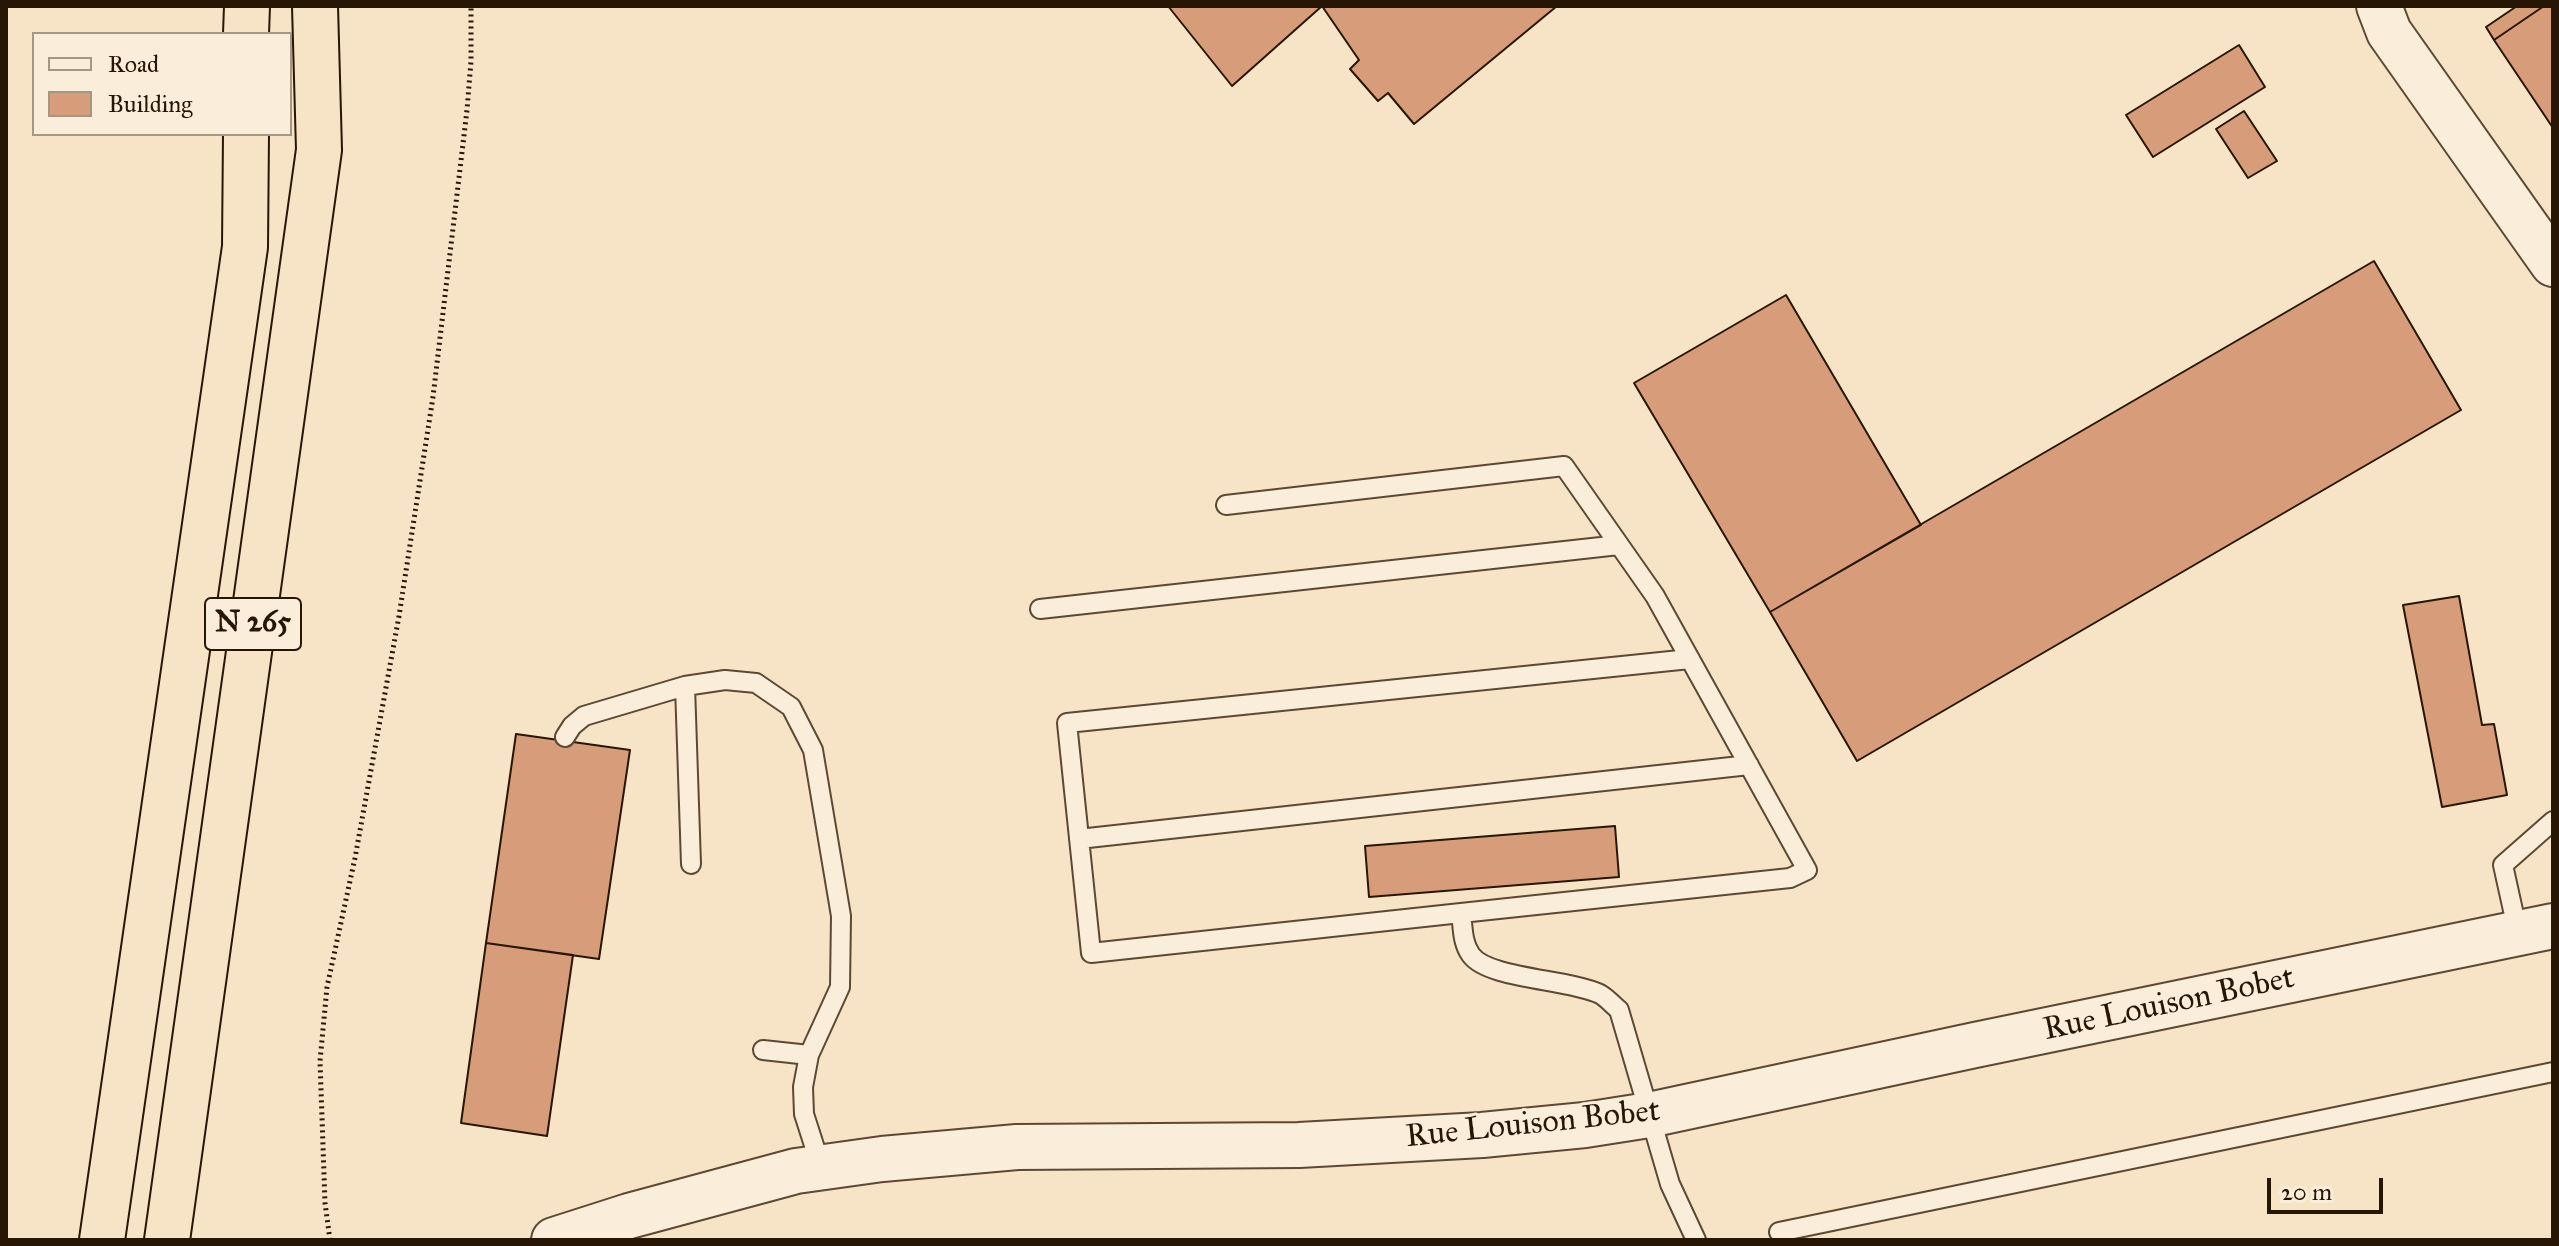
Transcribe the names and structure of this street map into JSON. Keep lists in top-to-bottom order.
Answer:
{
  "streets": {
    "highway": ["N 265"],
    "street": ["Rue Louison Bobet"]
  },
  "legend": ["Road", "Building"],
  "scale_bar": "20 m"
}
